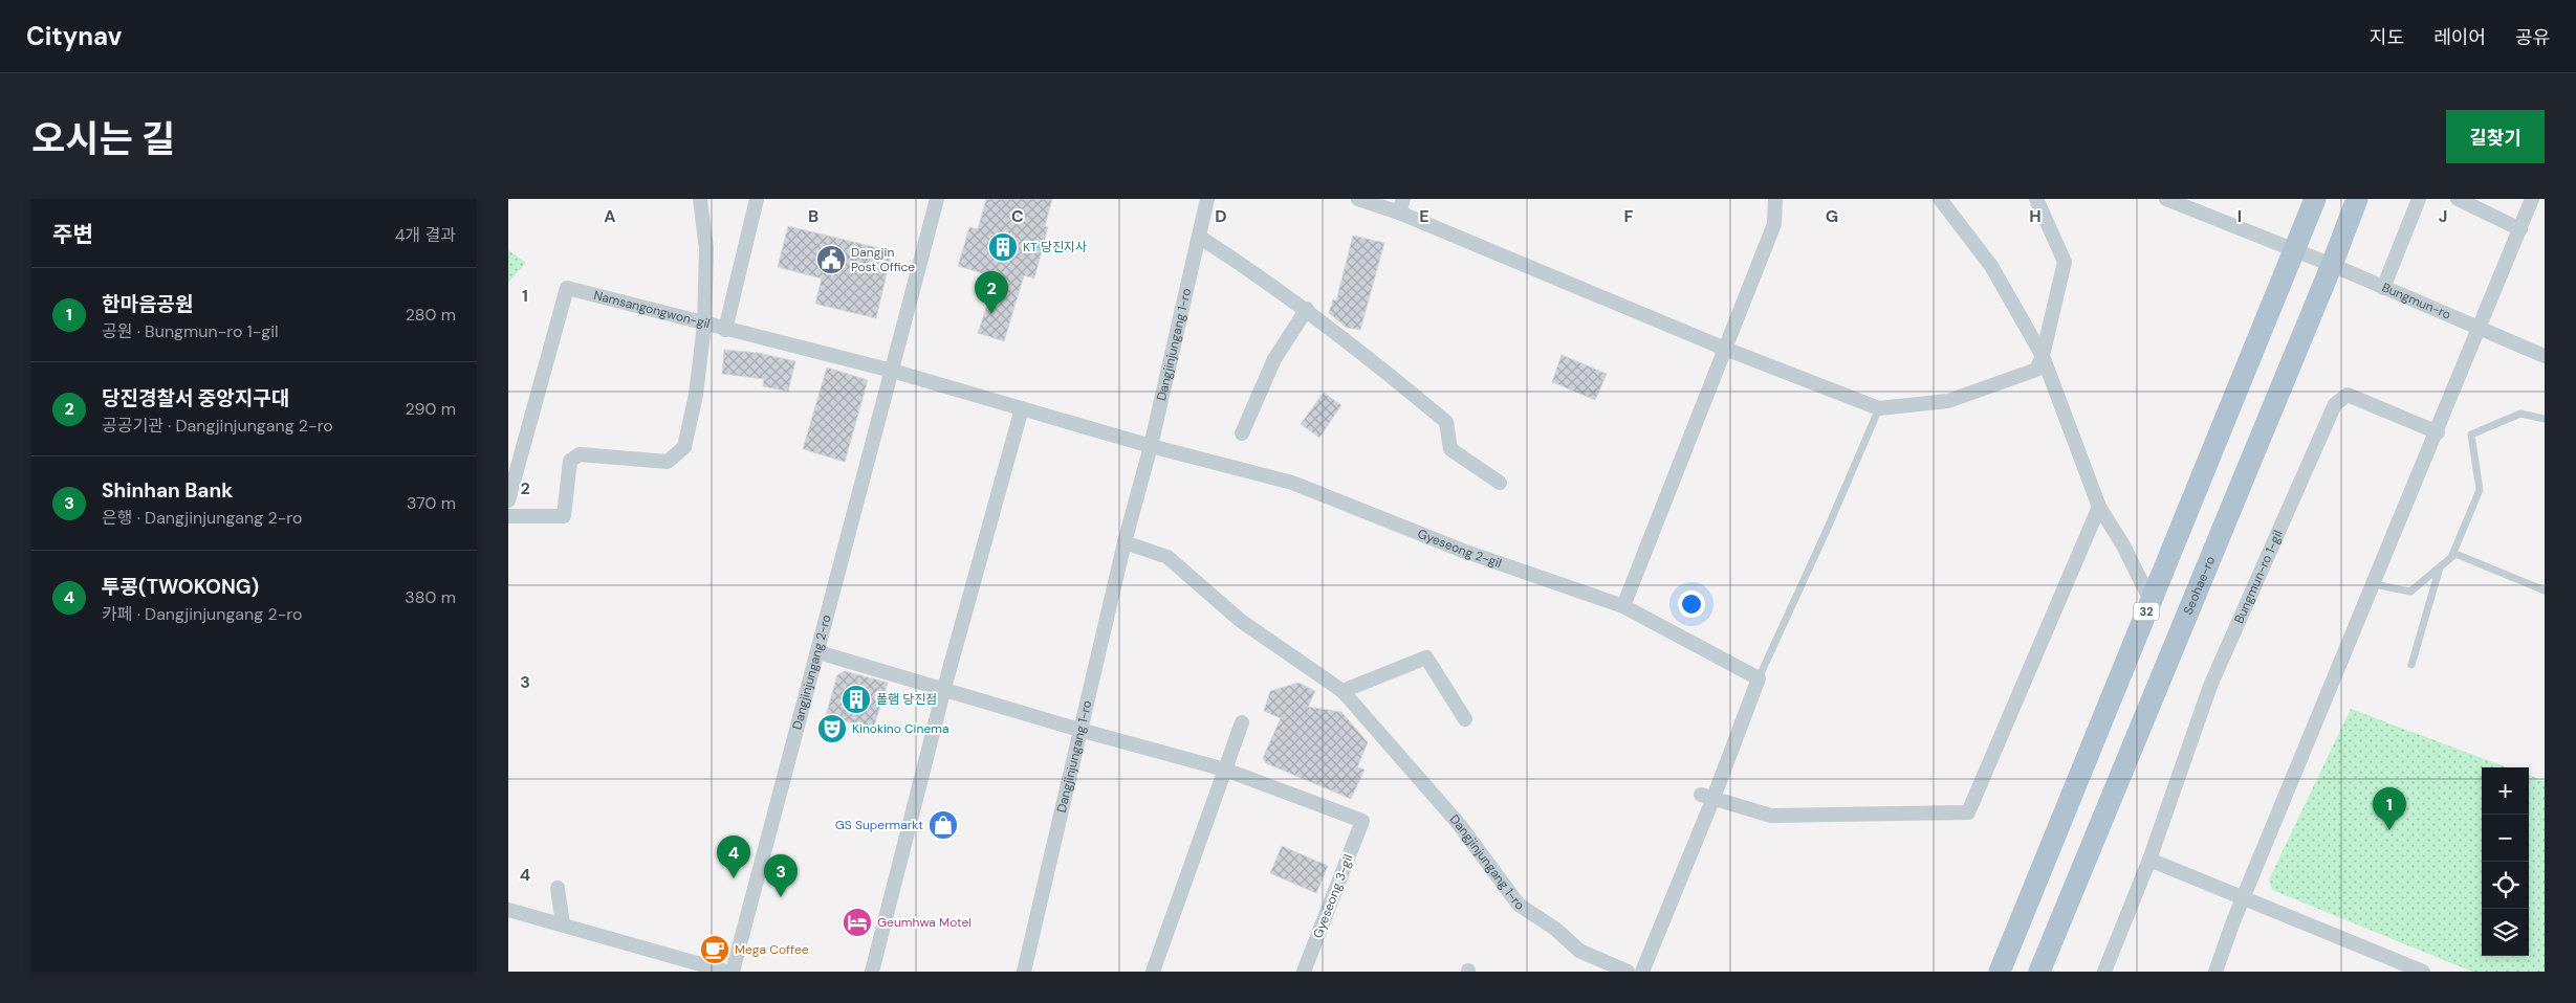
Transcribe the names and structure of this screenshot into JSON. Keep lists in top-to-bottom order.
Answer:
{
  "streets": {
    "main road": ["Seohae-ro", "32"],
    "street": [
      "Bungmun-ro",
      "Namsangongwon-gil",
      "Dangjinjungang 1-ro",
      "Gyeseong 2-gil",
      "Bungmun-ro 1-gil",
      "Dangjinjungang 2-ro",
      "Gyeseong 3-gil"
    ]
  },
  "crossings": [
    ["Dangjinjungang 1-ro", "Gyeseong 2-gil"]
  ],
  "places": {
    "building": ["KT 당진지사", "폴햄 당진점"],
    "public building": ["Dangjin Post Office"],
    "theatre": ["Kinokino Cinema"],
    "shop": ["GS Supermarkt"],
    "hotel": ["Geumhwa Motel"],
    "cafe": ["Mega Coffee"]
  },
  "page": {
    "header": "Citynav",
    "nav": ["지도", "레이어", "공유"],
    "title": "오시는 길",
    "buttons": "길찾기",
    "heading": ["주변", "4개 결과"],
    "list": [
      {
        "mark": "1",
        "name": "한마음공원",
        "note": "공원 · Bungmun-ro 1-gil",
        "value": "280 m"
      },
      {
        "mark": "2",
        "name": "당진경찰서 중앙지구대",
        "note": "공공기관 · Dangjinjungang 2-ro",
        "value": "290 m"
      },
      {
        "mark": "3",
        "name": "Shinhan Bank",
        "note": "은행 · Dangjinjungang 2-ro",
        "value": "370 m"
      },
      {
        "mark": "4",
        "name": "투콩(TWOKONG)",
        "note": "카페 · Dangjinjungang 2-ro",
        "value": "380 m"
      }
    ],
    "pins": [
      "2",
      "1",
      "4",
      "3"
    ],
    "map_buttons": ["+", "−"]
  },
  "grid": {
    "columns": [
      "A",
      "B",
      "C",
      "D",
      "E",
      "F",
      "G",
      "H",
      "I",
      "J"
    ],
    "rows": [
      "1",
      "2",
      "3",
      "4"
    ]
  }
}
